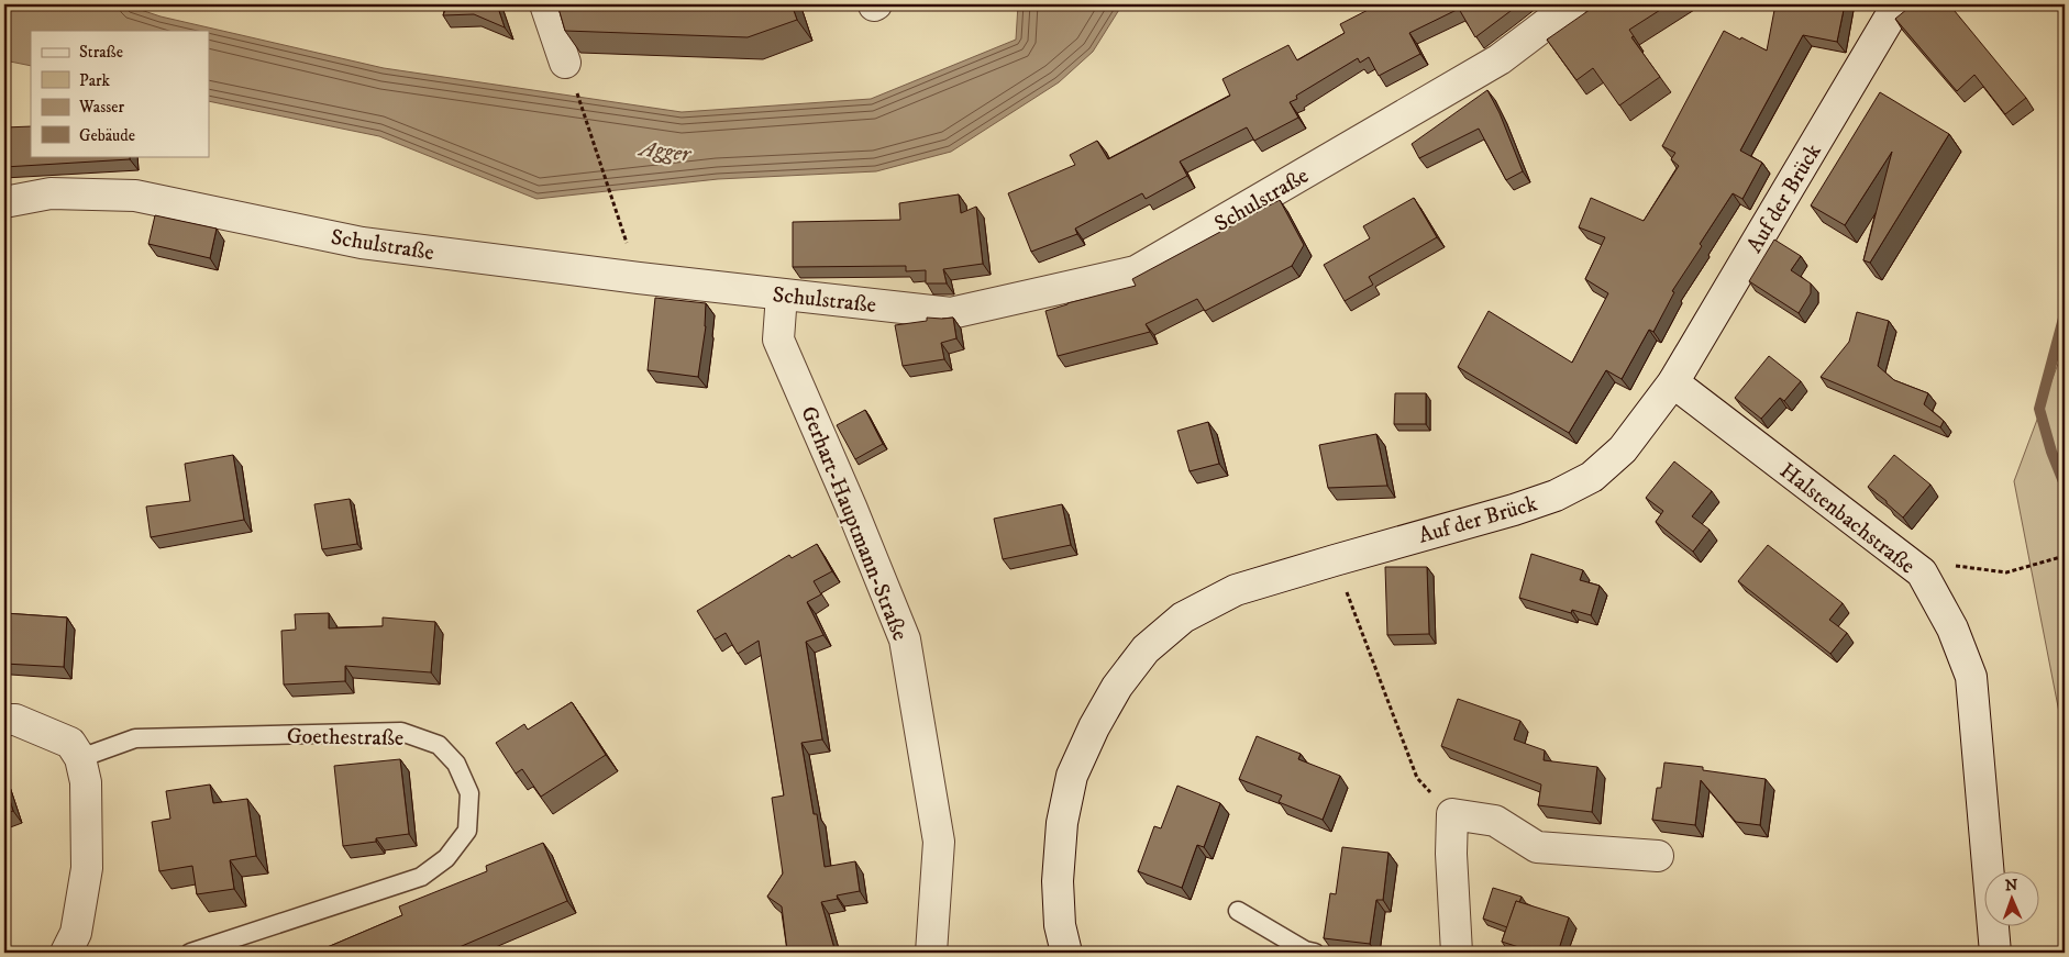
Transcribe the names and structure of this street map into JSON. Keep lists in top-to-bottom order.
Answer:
{
  "streets": {
    "street": [
      "Auf der Brück",
      "Schulstraße",
      "Halstenbachstraße",
      "Gerhart-Hauptmann-Straße"
    ],
    "lane": ["Goethestraße"]
  },
  "crossings": [
    ["Auf der Brück", "Halstenbachstraße"],
    ["Schulstraße", "Gerhart-Hauptmann-Straße"]
  ],
  "water": ["Agger"],
  "legend": [
    "Straße",
    "Park",
    "Wasser",
    "Gebäude"
  ],
  "north": "top"
}
